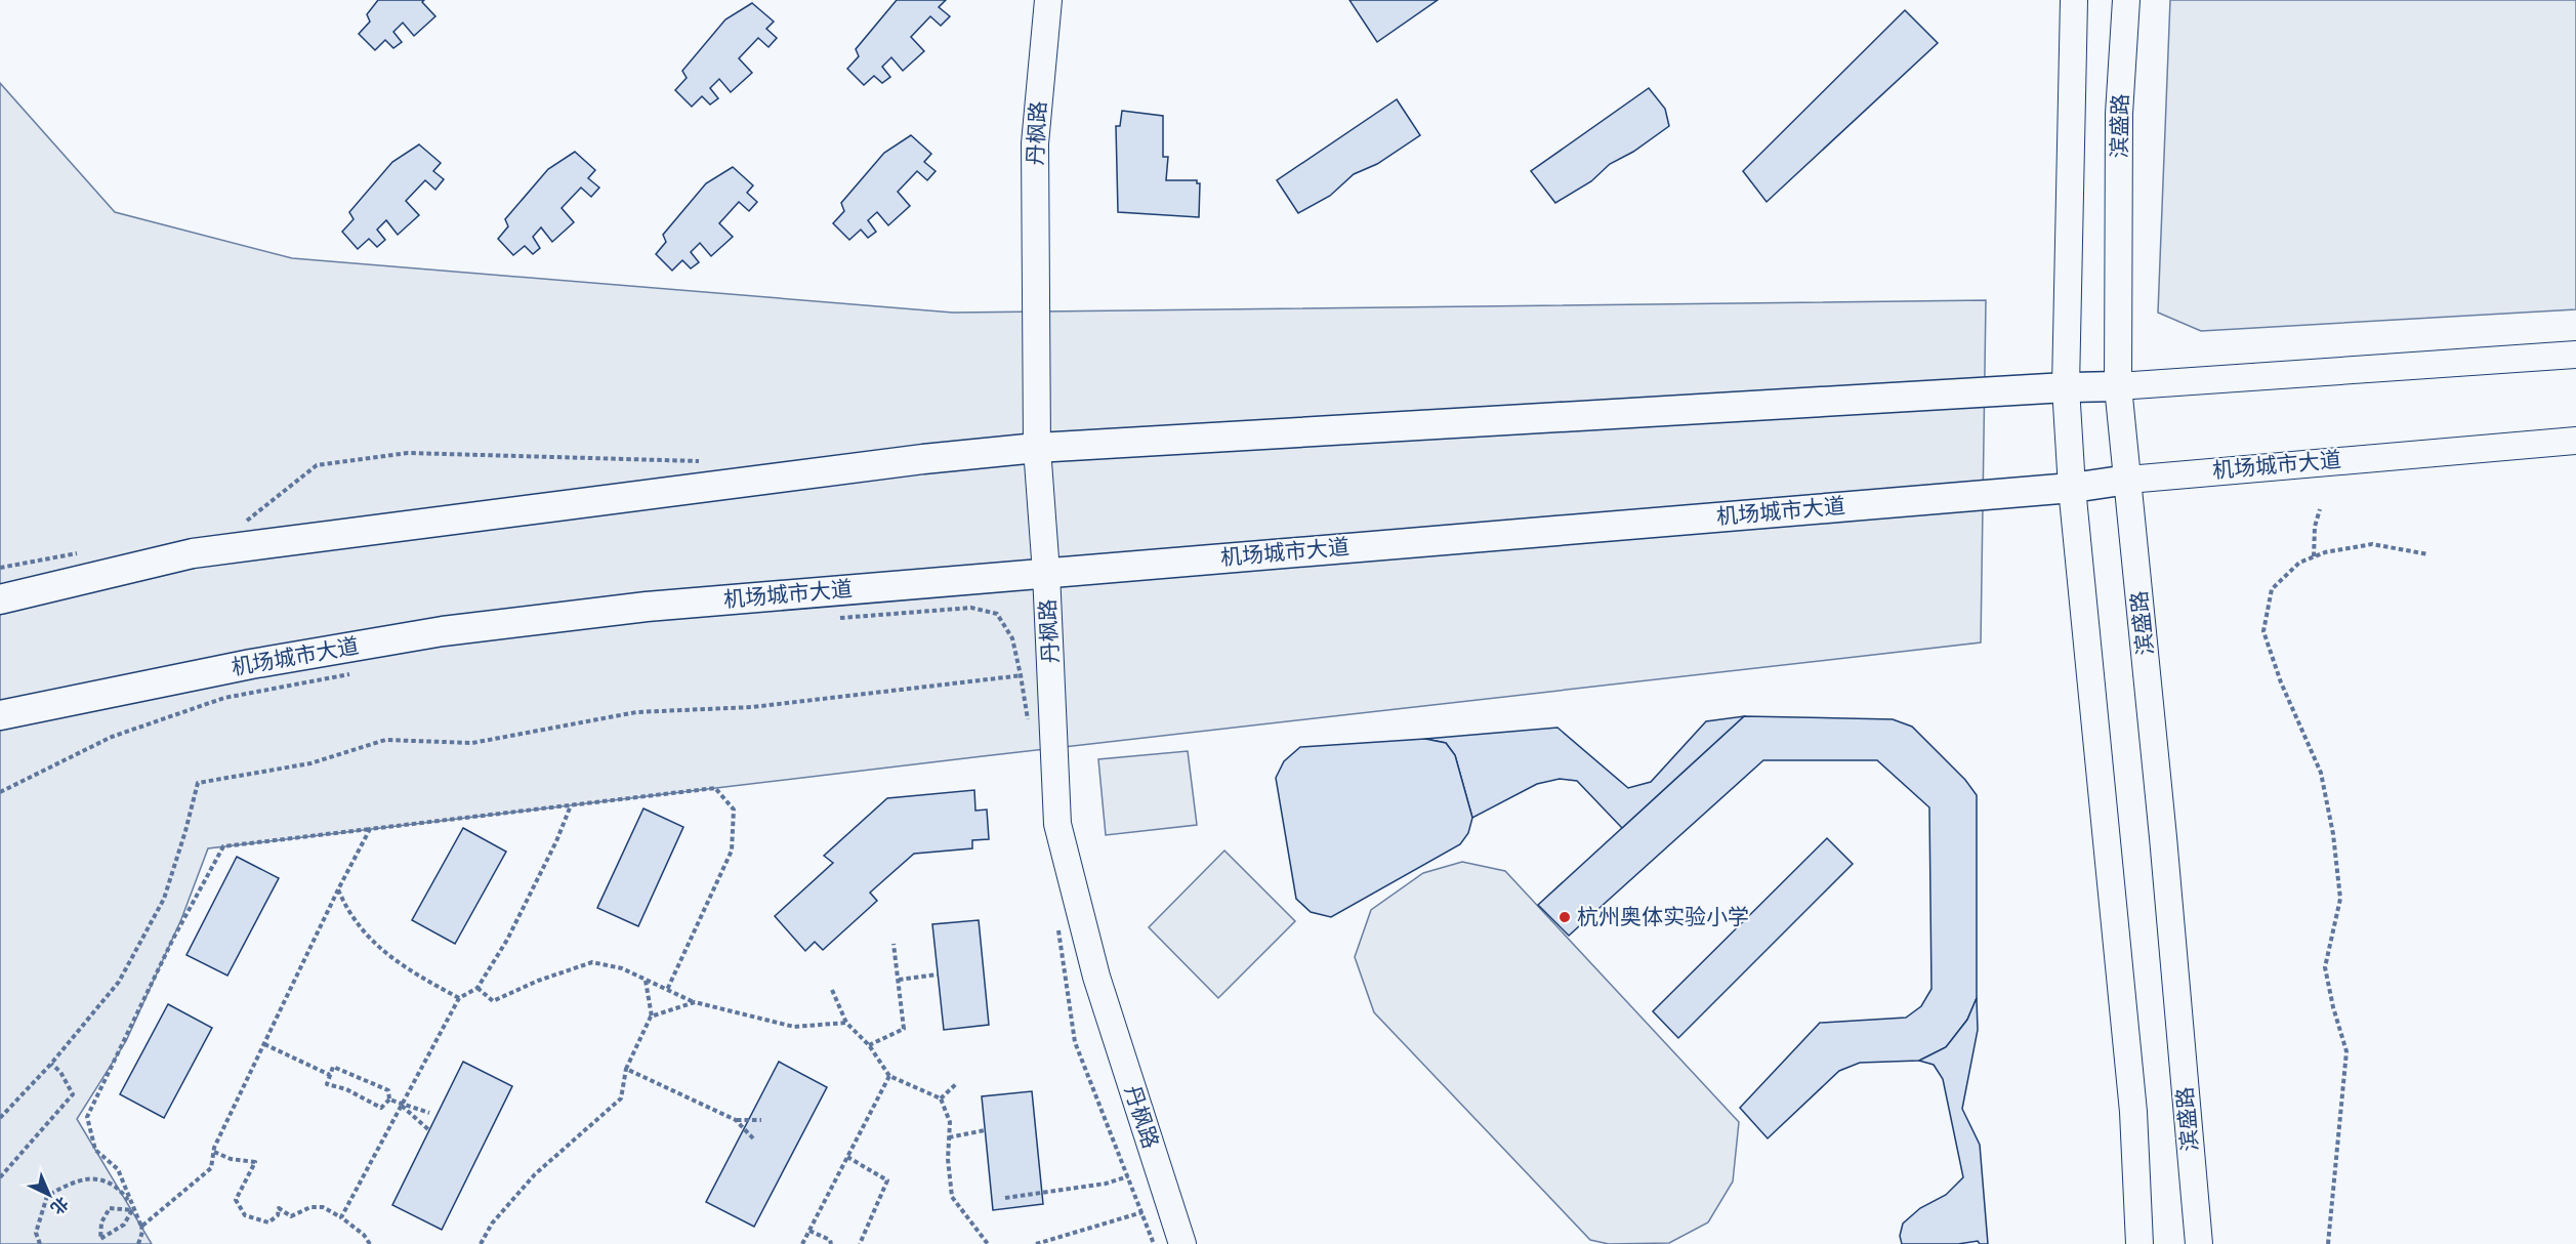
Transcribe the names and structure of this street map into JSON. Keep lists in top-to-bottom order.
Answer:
{
  "streets": {
    "main road": ["滨盛路", "丹枫路", "机场城市大道"]
  },
  "crossings": [
    ["滨盛路", "机场城市大道"],
    ["丹枫路", "机场城市大道"]
  ],
  "places": ["杭州奥体实验小学"],
  "north": "bottom right"
}
